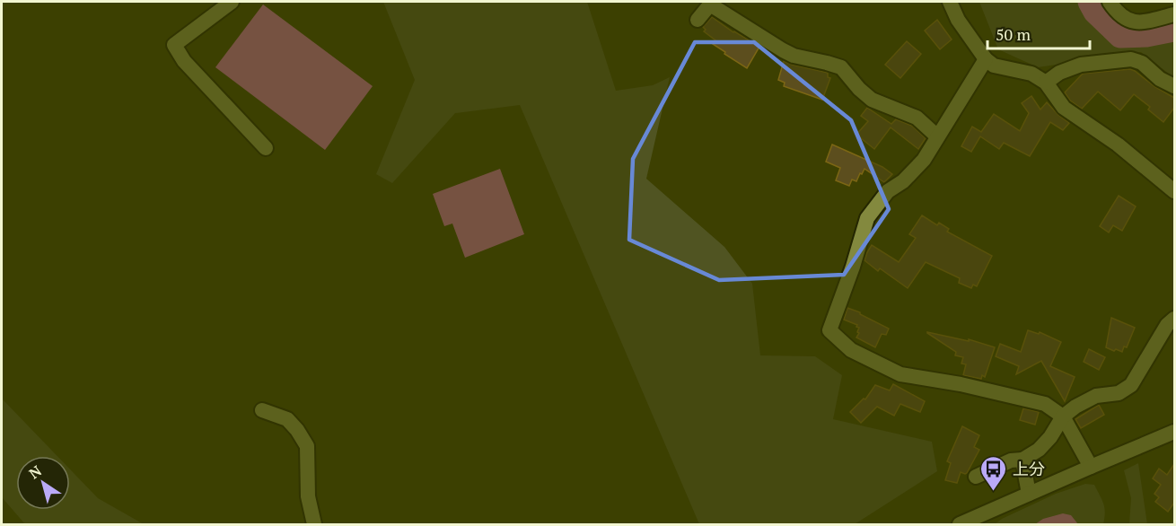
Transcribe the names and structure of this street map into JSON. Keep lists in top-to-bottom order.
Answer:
{
  "places": {
    "bus stop": ["上分"]
  },
  "scale_bar": "50 m",
  "north": "top left"
}
